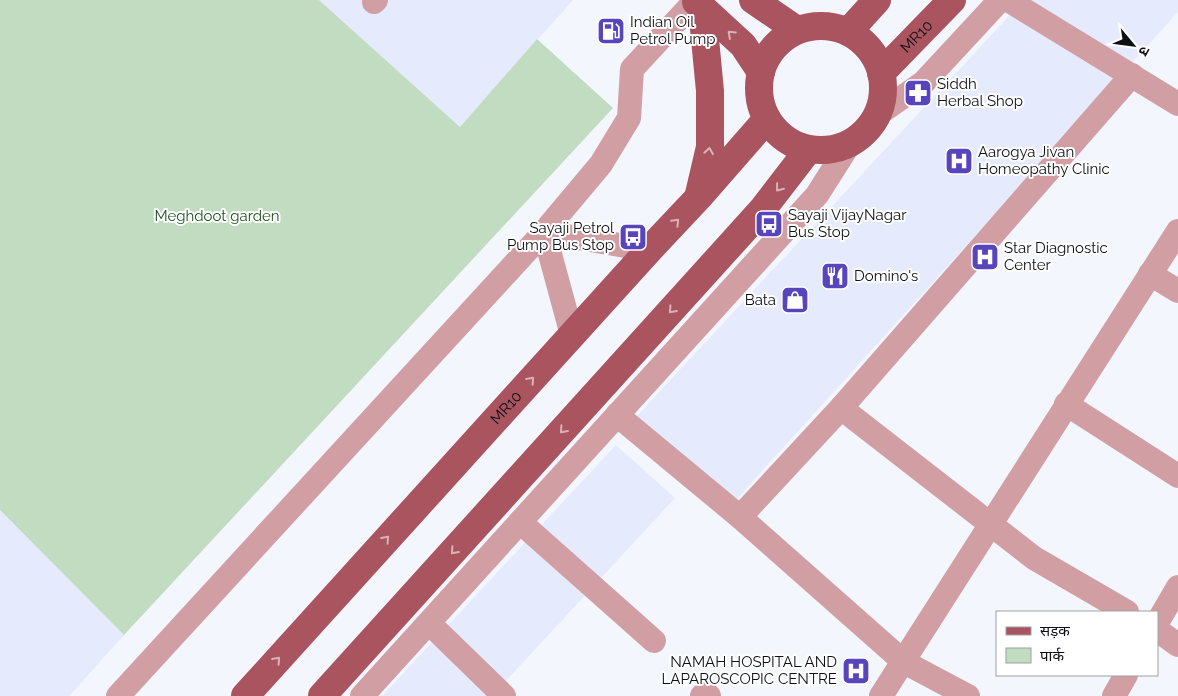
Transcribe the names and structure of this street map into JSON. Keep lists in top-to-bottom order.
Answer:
{
  "streets": {
    "main road": ["MR10"]
  },
  "parks": ["Meghdoot garden"],
  "places": {
    "fuel station": ["Indian Oil Petrol Pump"],
    "pharmacy": ["Siddh Herbal Shop"],
    "hospital": ["Aarogya Jivan Homeopathy Clinic", "Star Diagnostic Center", "NAMAH HOSPITAL AND LAPAROSCOPIC CENTRE"],
    "bus stop": ["Sayaji VijayNagar Bus Stop", "Sayaji Petrol Pump Bus Stop"],
    "restaurant": ["Domino's"],
    "shop": ["Bata"]
  },
  "legend": ["सड़क", "पार्क"],
  "north": "bottom right"
}
